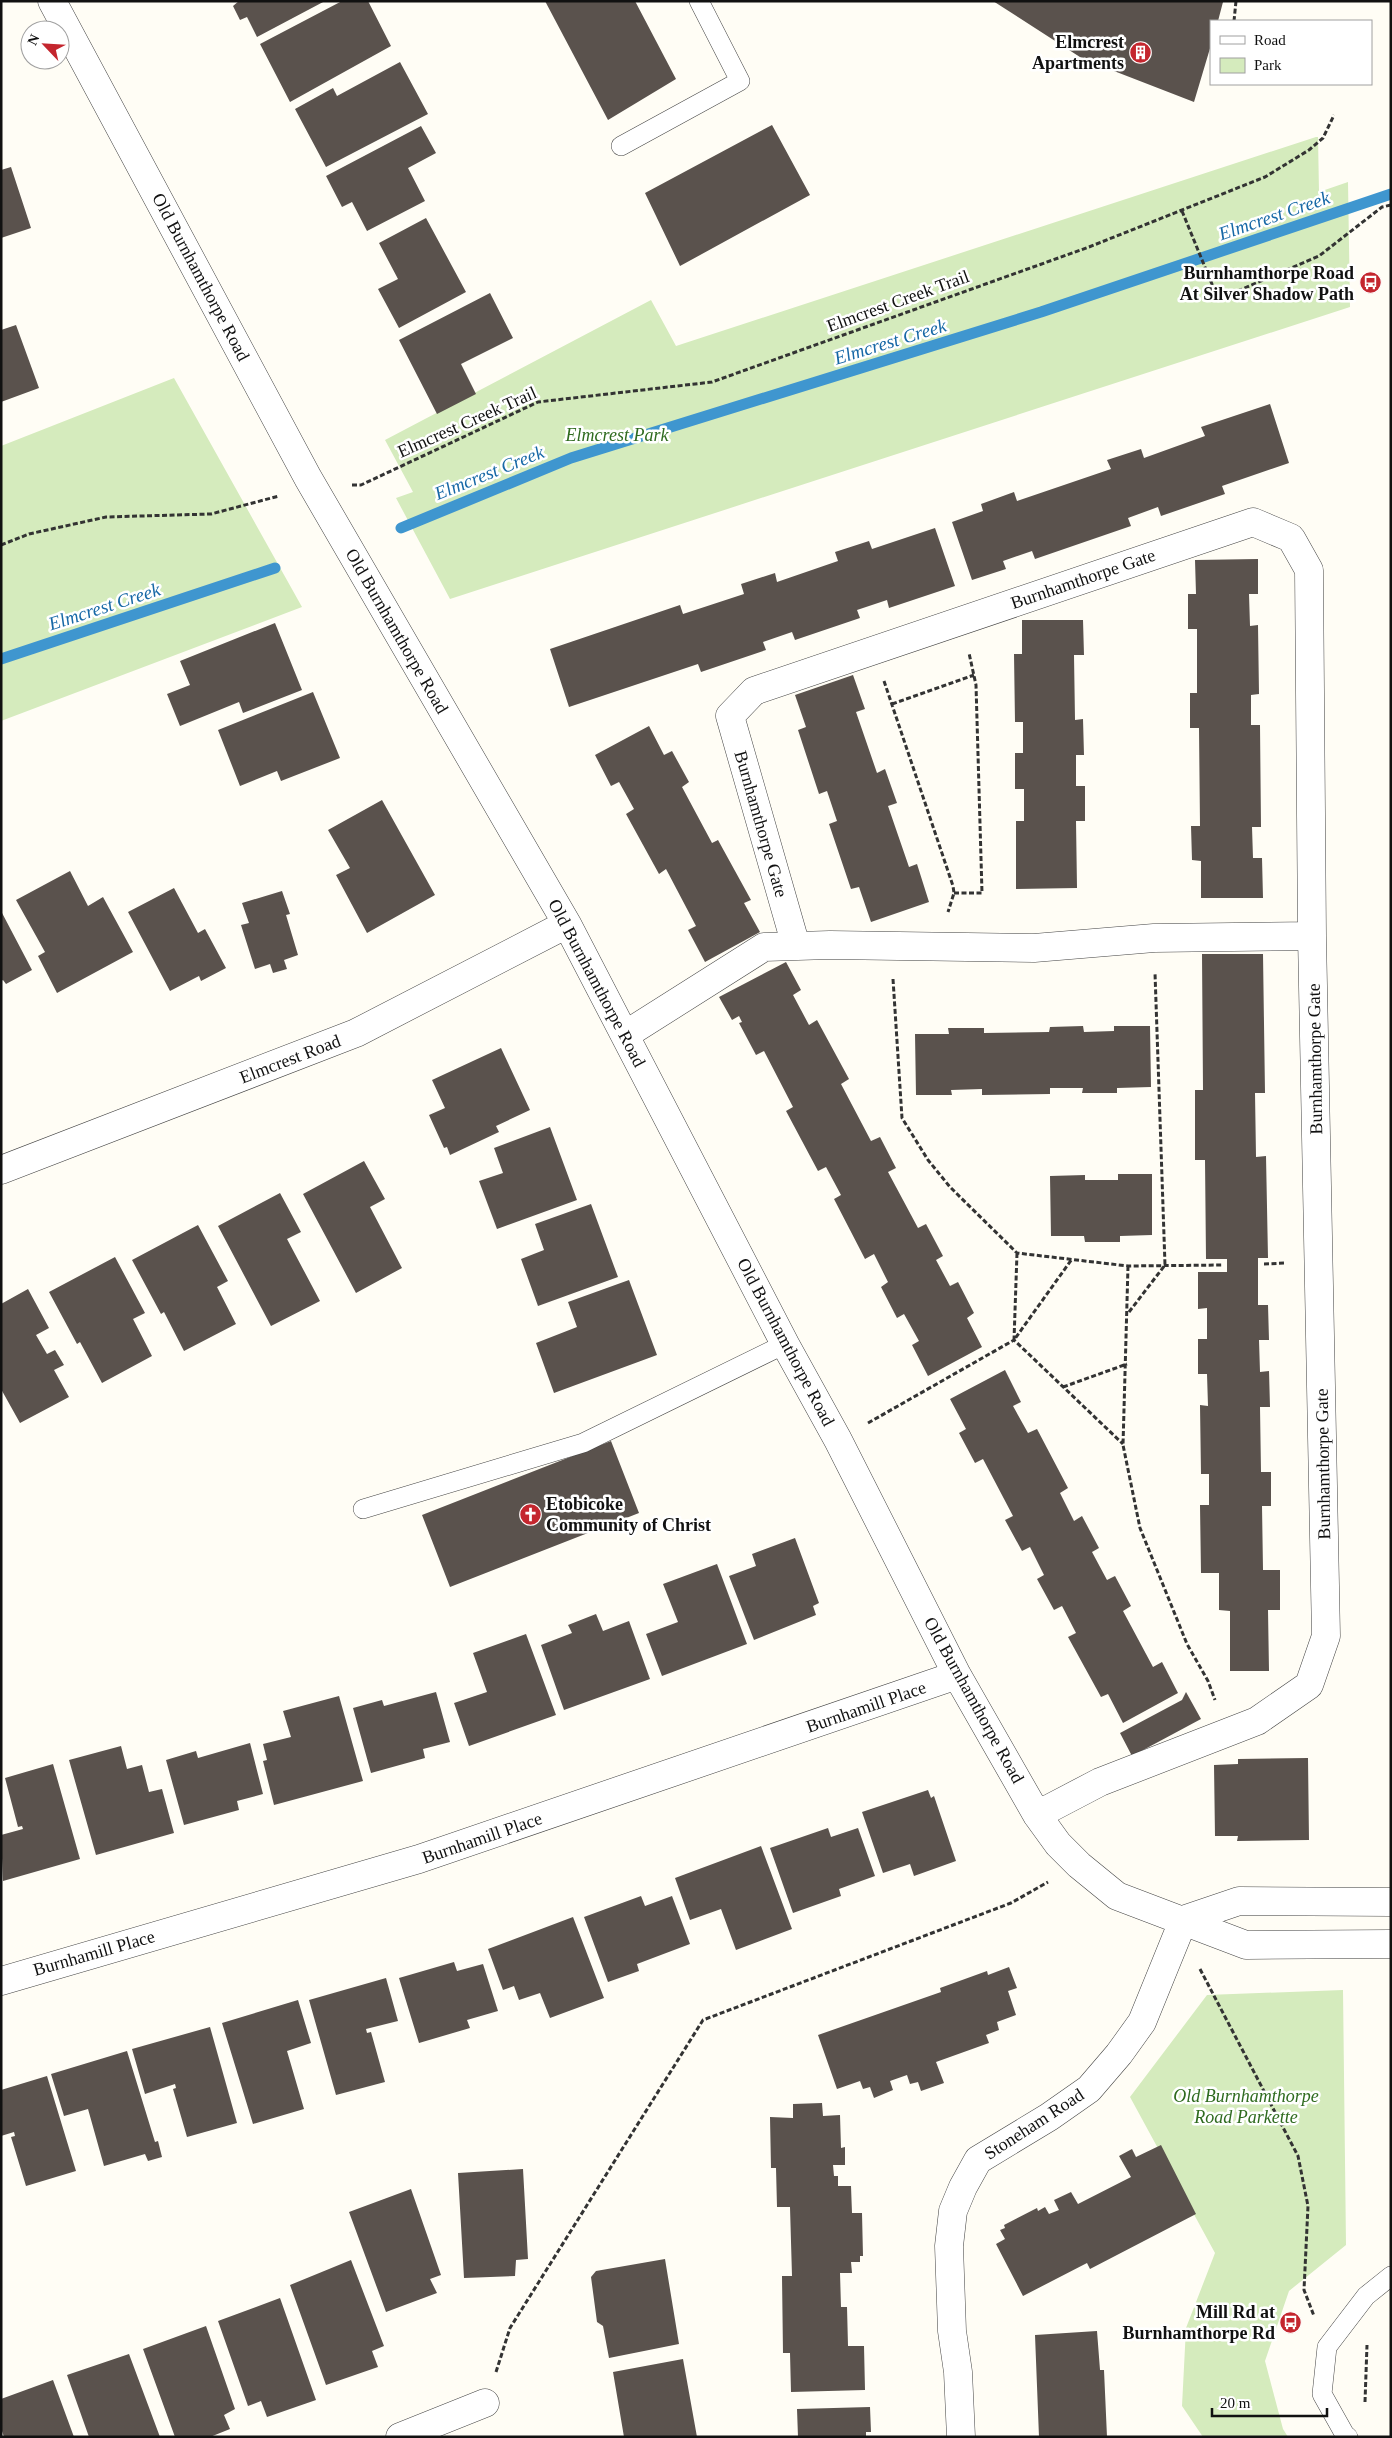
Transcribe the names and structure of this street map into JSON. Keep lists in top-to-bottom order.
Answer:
{
  "streets": {
    "street": [
      "Old Burnhamthorpe Road",
      "Burnhamthorpe Gate",
      "Elmcrest Road",
      "Burnhamill Place",
      "Stoneham Road"
    ],
    "path": ["Elmcrest Creek Trail"]
  },
  "crossings": [
    ["Old Burnhamthorpe Road", "Burnhamthorpe Gate"],
    ["Old Burnhamthorpe Road", "Elmcrest Road"],
    ["Old Burnhamthorpe Road", "Burnhamill Place"],
    ["Old Burnhamthorpe Road", "Stoneham Road"]
  ],
  "water": ["Elmcrest Creek"],
  "parks": ["Elmcrest Park", "Old Burnhamthorpe Road Parkette"],
  "places": {
    "building": ["Elmcrest Apartments"],
    "bus stop": ["Burnhamthorpe Road At Silver Shadow Path", "Mill Rd at Burnhamthorpe Rd"],
    "church": ["Etobicoke Community of Christ"]
  },
  "legend": ["Road", "Park"],
  "scale_bar": "20 m",
  "north": "top left"
}
